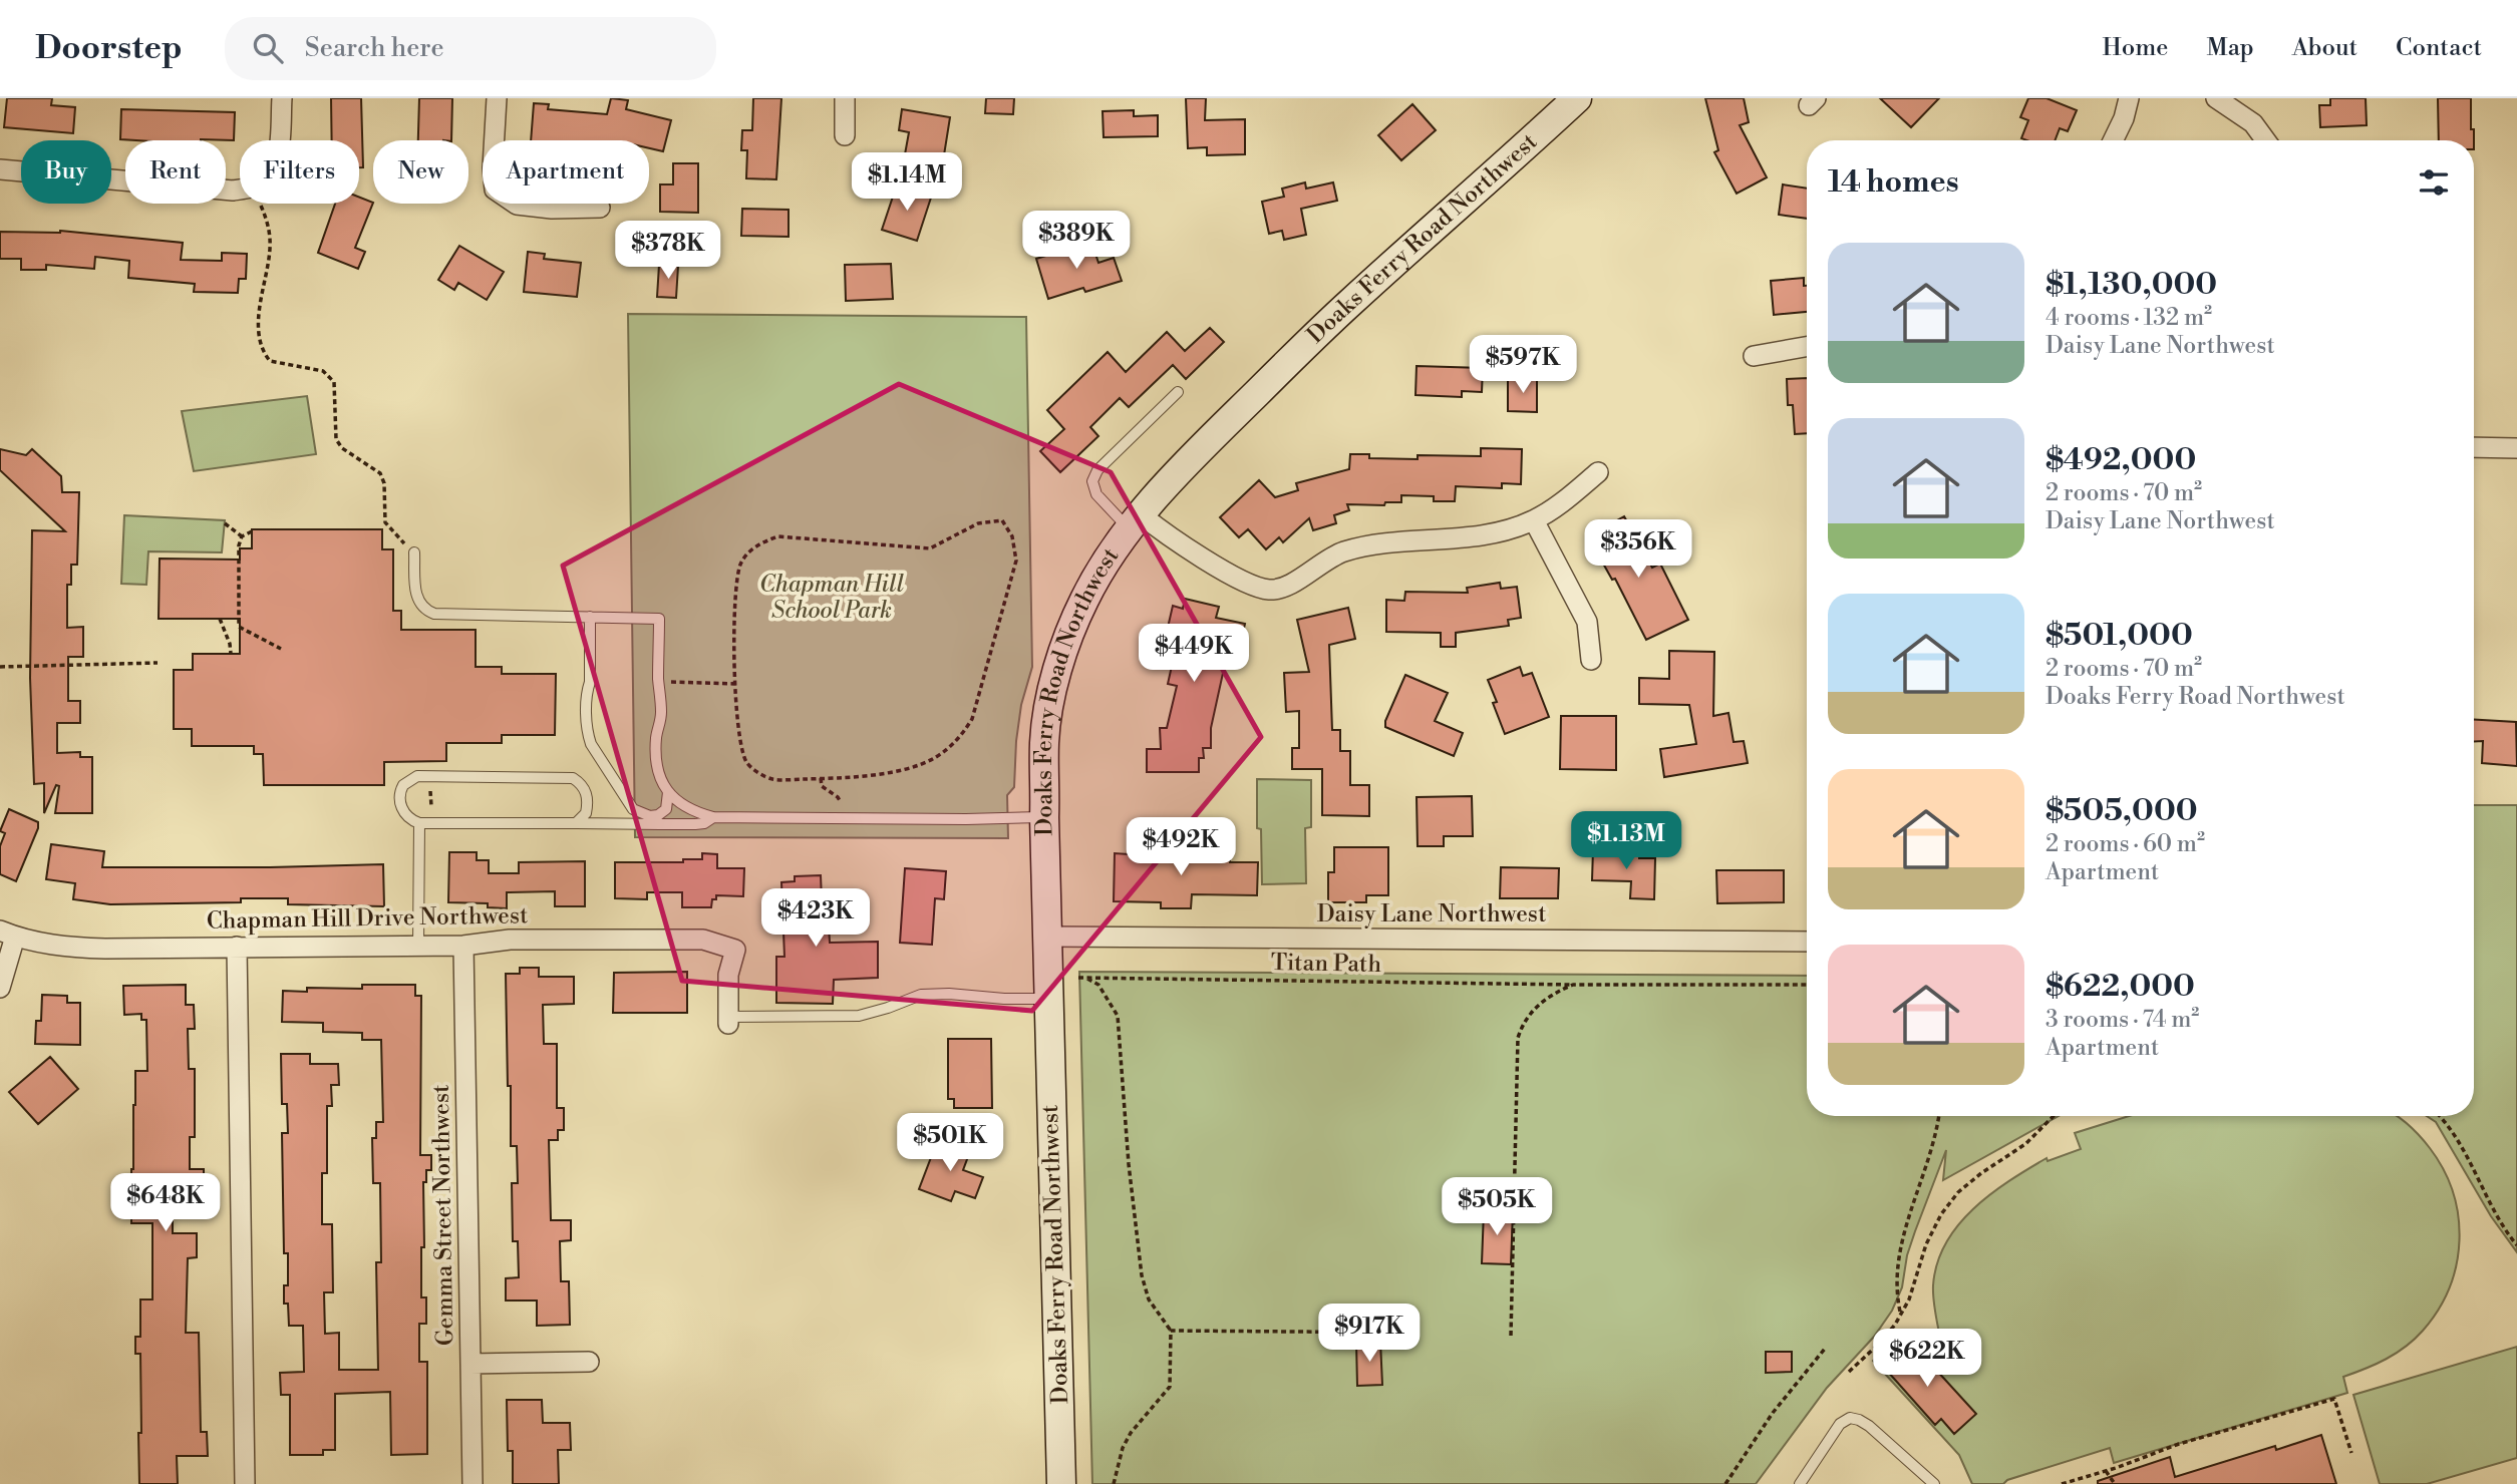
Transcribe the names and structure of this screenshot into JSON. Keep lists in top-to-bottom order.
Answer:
{
  "streets": {
    "main road": ["Doaks Ferry Road Northwest"],
    "street": ["Daisy Lane Northwest", "Chapman Hill Drive Northwest", "Gemma Street Northwest"],
    "path": ["Titan Path"]
  },
  "crossings": [
    ["Doaks Ferry Road Northwest", "Daisy Lane Northwest"],
    ["Doaks Ferry Road Northwest", "Titan Path"],
    ["Chapman Hill Drive Northwest", "Gemma Street Northwest"]
  ],
  "parks": ["Chapman Hill School Park"],
  "page": {
    "header": "Doorstep",
    "search": "Search here",
    "nav": [
      "Home",
      "Map",
      "About",
      "Contact"
    ],
    "chip": [
      "Buy",
      "Rent",
      "Filters",
      "New",
      "Apartment"
    ],
    "heading": "14 homes",
    "price": [
      "$1.14M",
      "$389K",
      "$378K",
      "$597K",
      "$356K",
      "$449K",
      "$1.13M",
      "$492K",
      "$423K",
      "$501K",
      "$648K",
      "$505K",
      "$917K",
      "$622K"
    ],
    "list": [
      {
        "name": "$1,130,000",
        "note": "4 rooms · 132 m² · Daisy Lane Northwest"
      },
      {
        "name": "$492,000",
        "note": "2 rooms · 70 m² · Daisy Lane Northwest"
      },
      {
        "name": "$501,000",
        "note": "2 rooms · 70 m² · Doaks Ferry Road Northwest"
      },
      {
        "name": "$505,000",
        "note": "2 rooms · 60 m² · Apartment"
      },
      {
        "name": "$622,000",
        "note": "3 rooms · 74 m² · Apartment"
      }
    ]
  }
}
